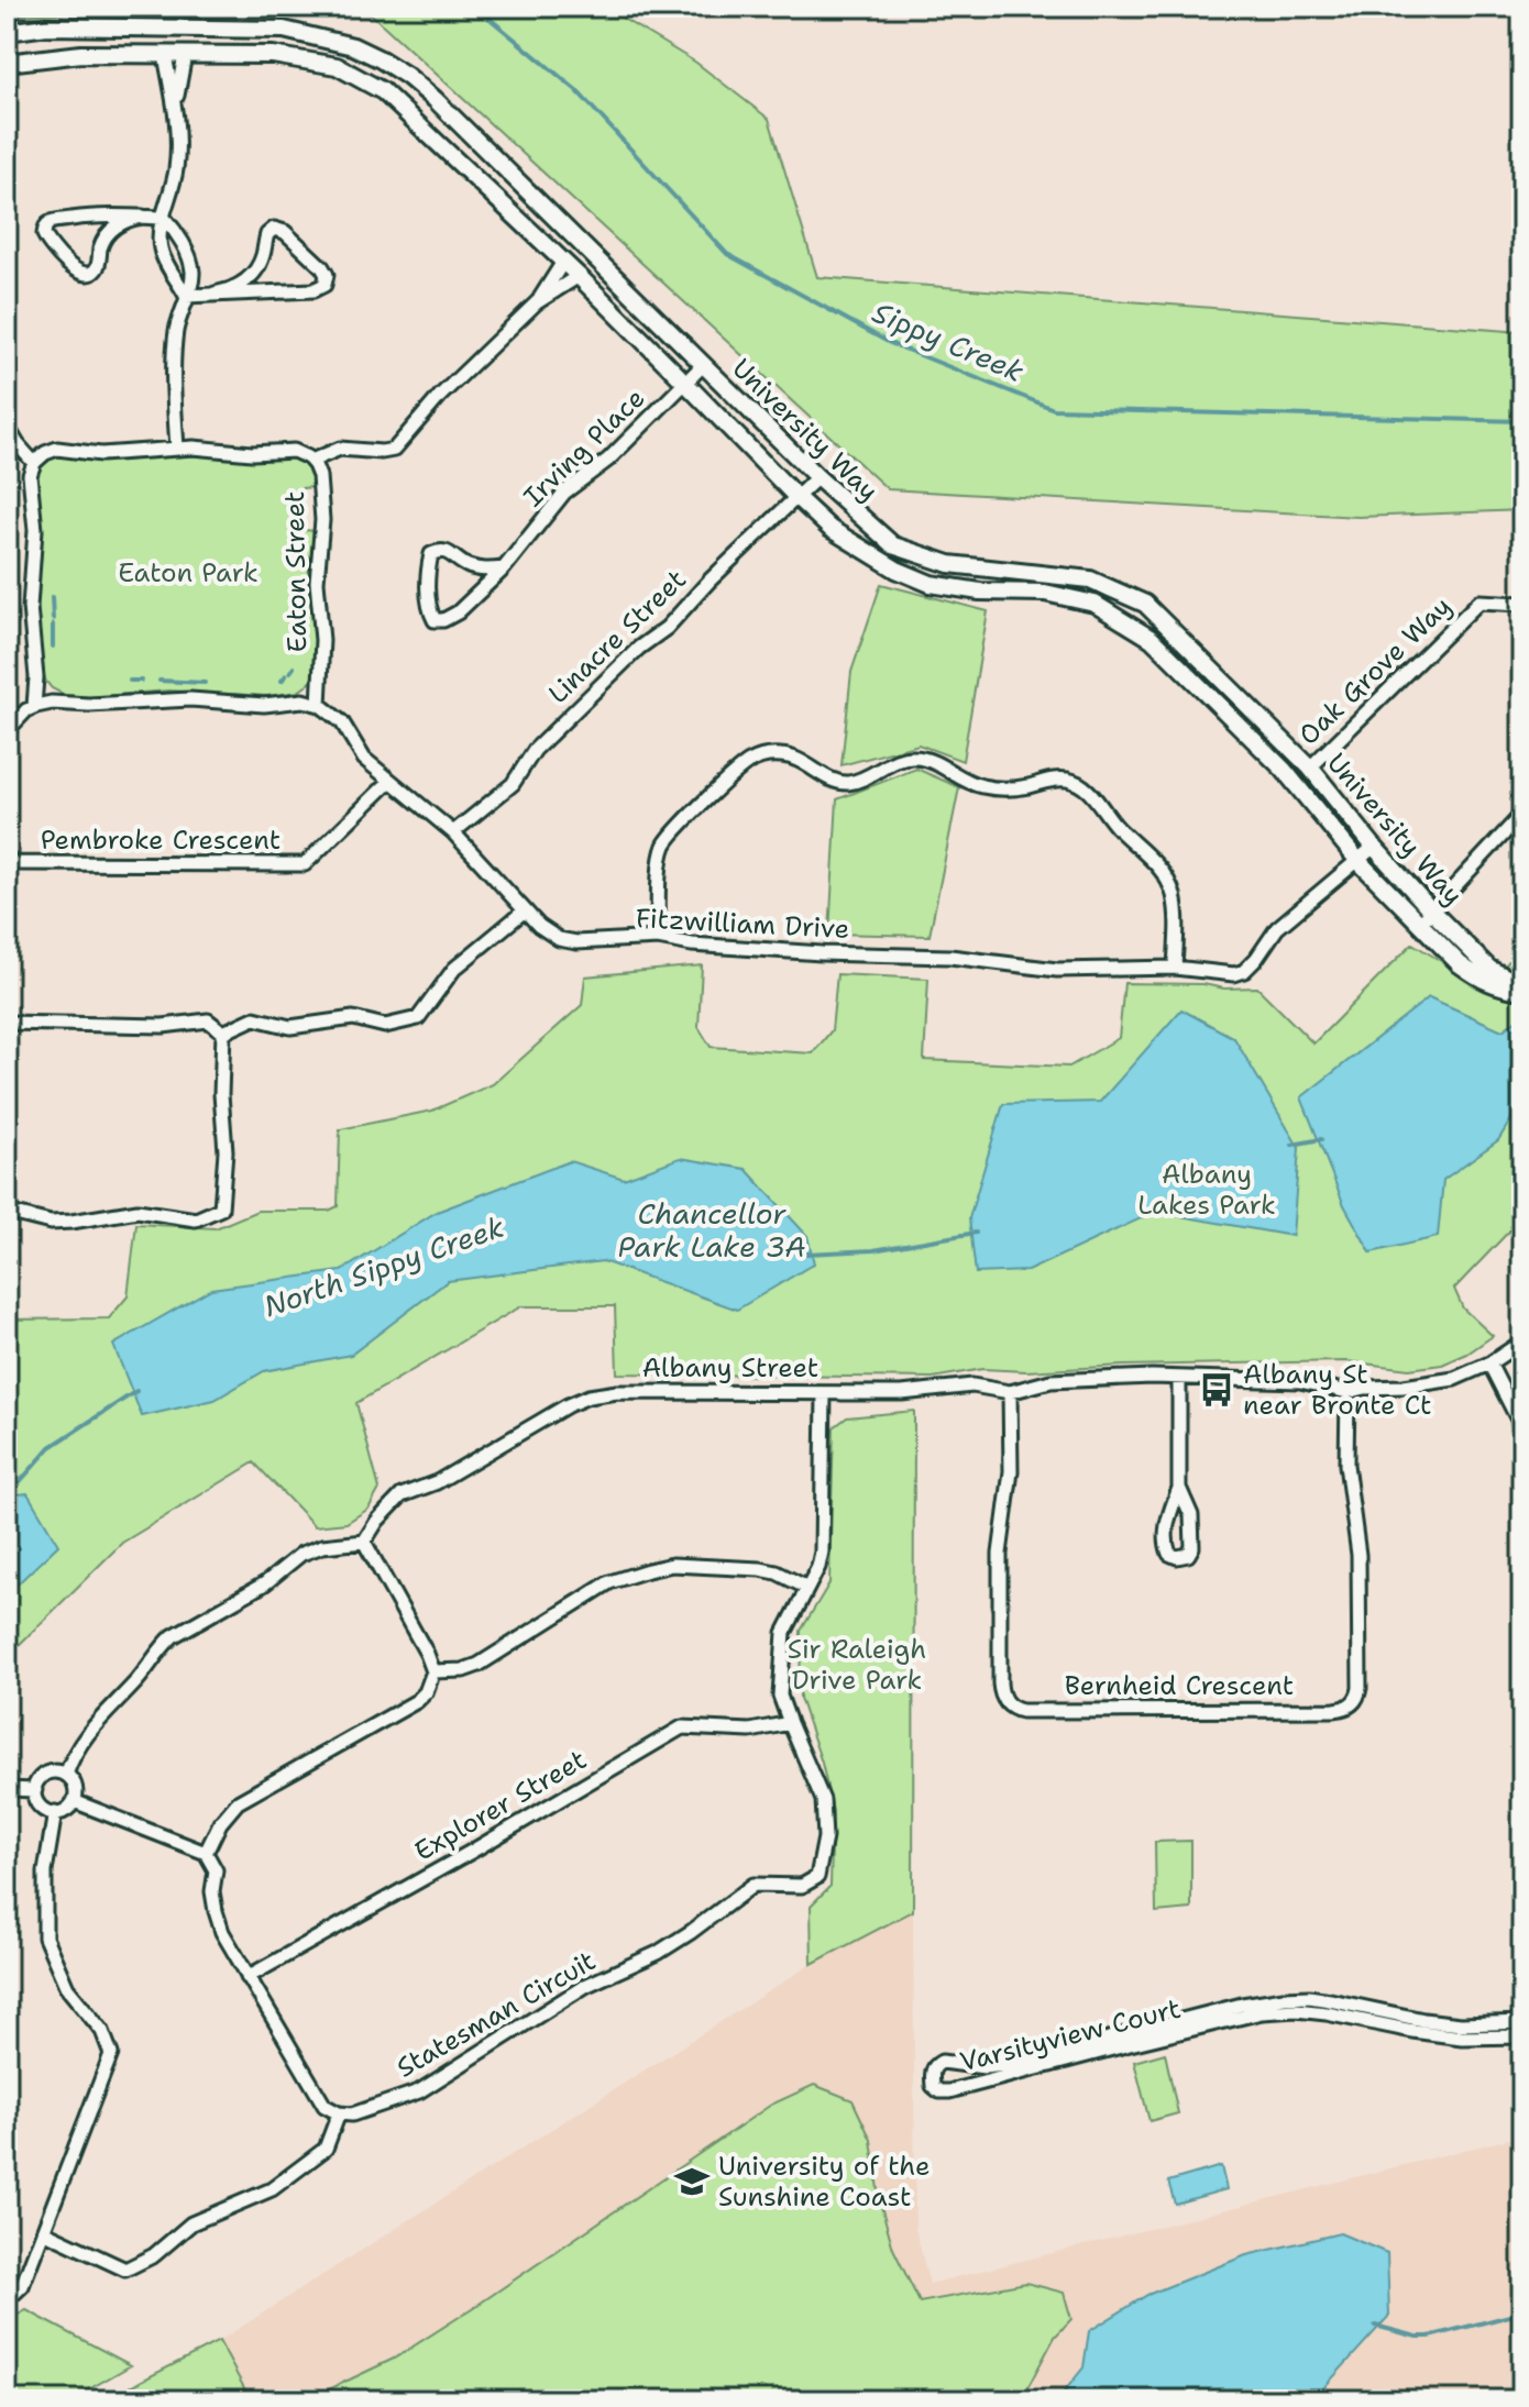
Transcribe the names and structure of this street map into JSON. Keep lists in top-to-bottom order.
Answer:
{
  "streets": {
    "street": [
      "University Way",
      "Irving Place",
      "Eaton Street",
      "Linacre Street",
      "Oak Grove Way",
      "Pembroke Crescent",
      "Fitzwilliam Drive",
      "Albany Street",
      "Bernheid Crescent",
      "Explorer Street",
      "Statesman Circuit",
      "Varsityview Court"
    ]
  },
  "crossings": [
    ["University Way", "Irving Place"],
    ["University Way", "Linacre Street"],
    ["University Way", "Oak Grove Way"],
    ["University Way", "Fitzwilliam Drive"],
    ["Eaton Street", "Fitzwilliam Drive"],
    ["Linacre Street", "Fitzwilliam Drive"],
    ["Pembroke Crescent", "Fitzwilliam Drive"],
    ["Albany Street", "Bernheid Crescent"],
    ["Explorer Street", "Statesman Circuit"]
  ],
  "water": ["Sippy Creek", "Chancellor Park Lake 3A", "North Sippy Creek"],
  "parks": ["Eaton Park", "Albany Lakes Park", "Sir Raleigh Drive Park"],
  "places": {
    "bus stop": ["Albany St near Bronte Ct"],
    "school or university": ["University of the Sunshine Coast"]
  }
}
